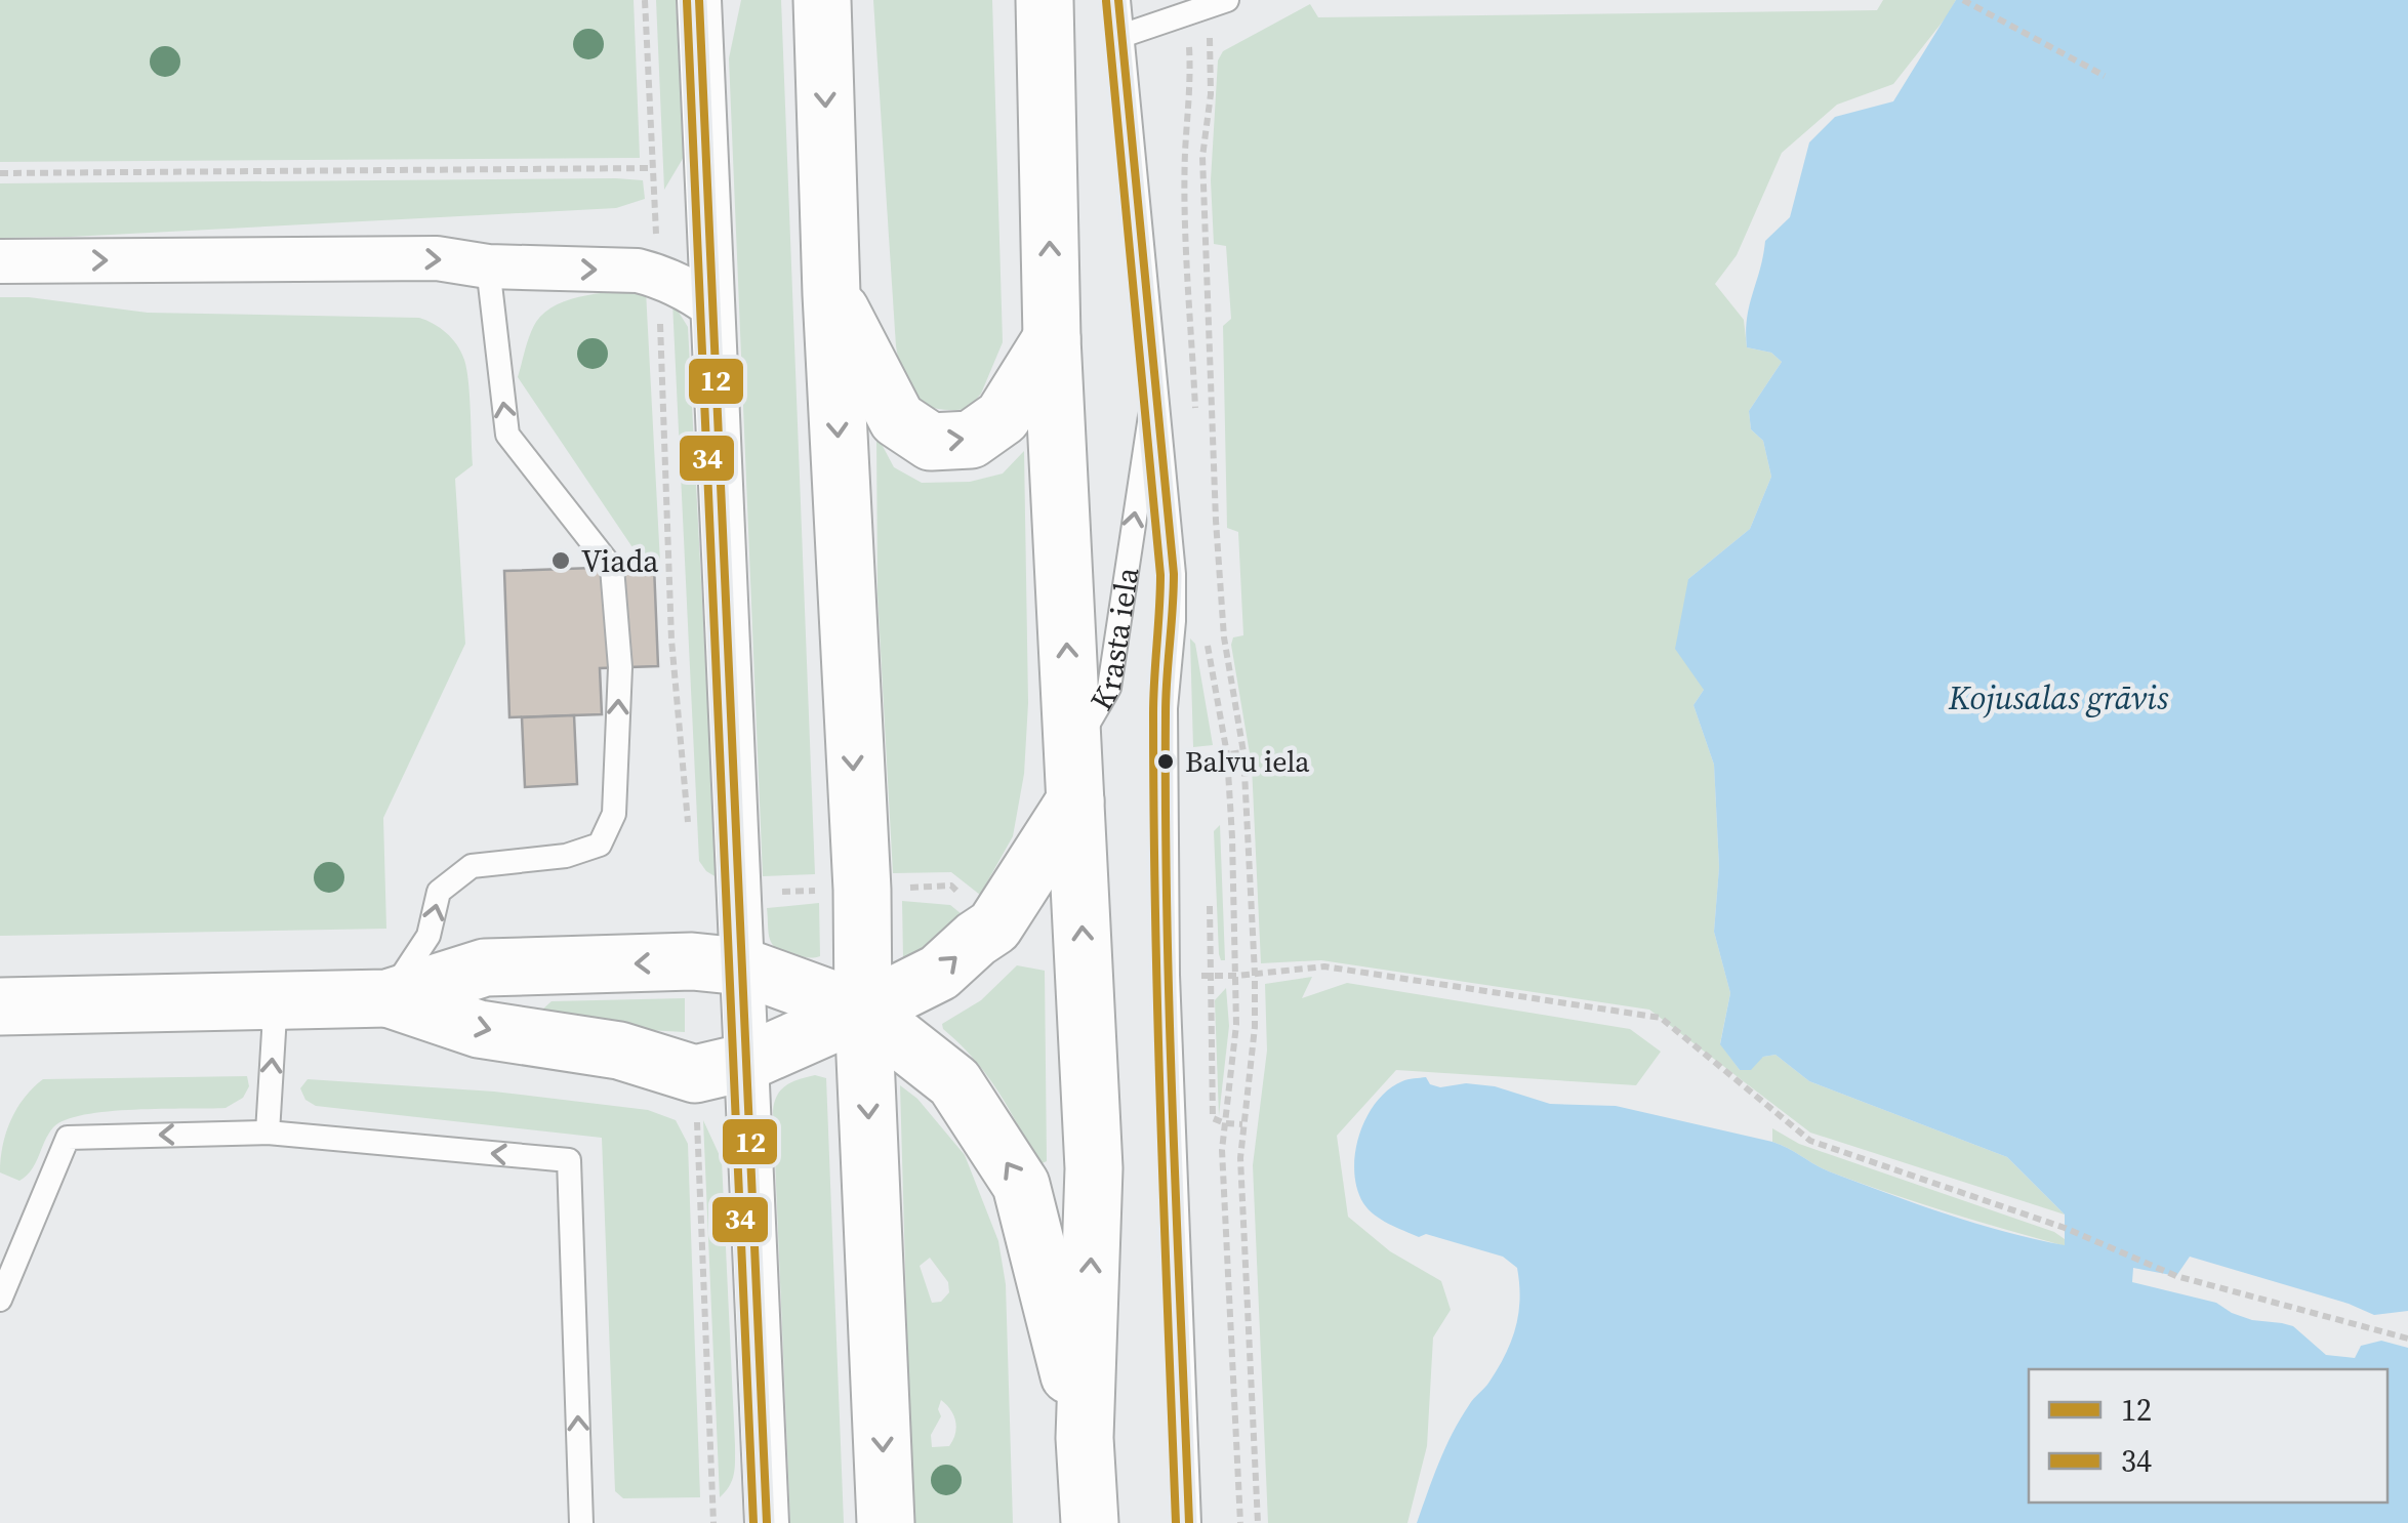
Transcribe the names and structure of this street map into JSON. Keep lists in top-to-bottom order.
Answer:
{
  "streets": {
    "main road": ["Krasta iela"]
  },
  "water": ["Kojusalas grāvis"],
  "places": ["Viada", "Balvu iela"],
  "lines": ["transit line 12", "transit line 34"],
  "legend": ["12", "34"]
}
